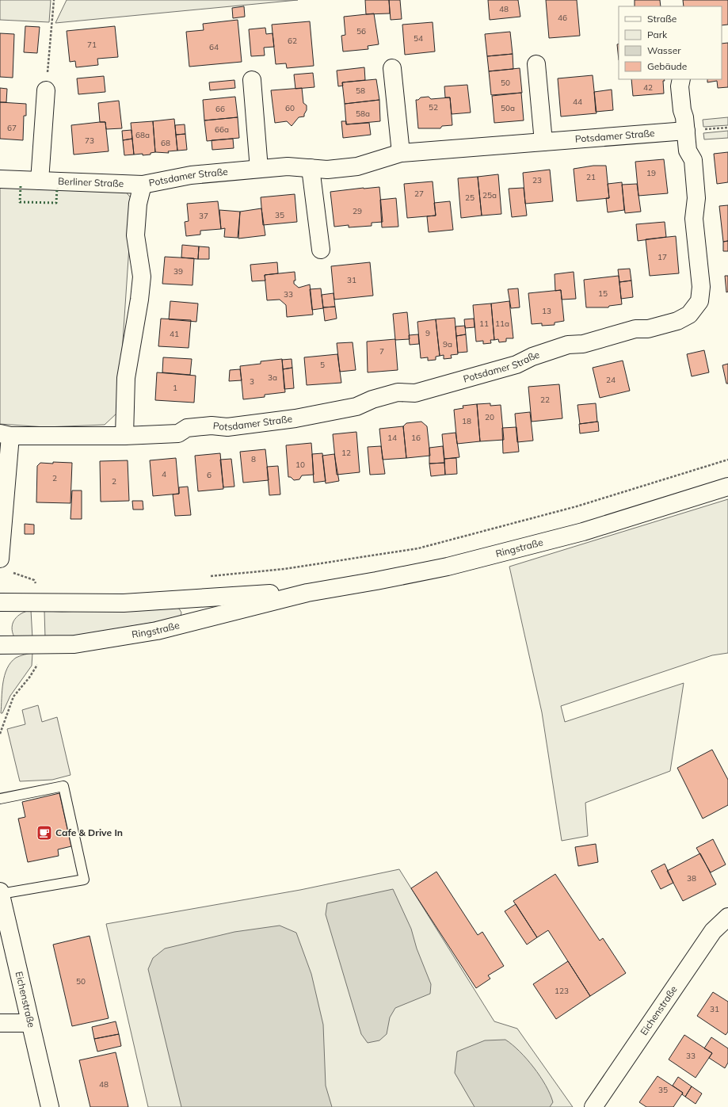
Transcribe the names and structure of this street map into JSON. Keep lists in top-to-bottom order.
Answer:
{
  "streets": {
    "street": [
      "Potsdamer Straße",
      "Berliner Straße",
      "Ringstraße",
      "Eichenstraße"
    ]
  },
  "crossings": [
    ["Potsdamer Straße", "Berliner Straße"]
  ],
  "places": {
    "cafe": ["Cafe & Drive In"]
  },
  "house_numbers": [
    "48",
    "46",
    "56",
    "54",
    "62",
    "71",
    "64",
    "50",
    "42",
    "58",
    "44",
    "52",
    "60",
    "50a",
    "66",
    "58a",
    "67",
    "66a",
    "68a",
    "73",
    "68",
    "19",
    "21",
    "23",
    "27",
    "25a",
    "25",
    "29",
    "35",
    "37",
    "17",
    "39",
    "31",
    "15",
    "33",
    "13",
    "11",
    "11a",
    "9",
    "41",
    "9a",
    "7",
    "5",
    "3a",
    "24",
    "3",
    "1",
    "22",
    "20",
    "18",
    "14",
    "16",
    "12",
    "8",
    "10",
    "4",
    "6",
    "2",
    "2",
    "38",
    "50",
    "123",
    "31",
    "33",
    "48",
    "35"
  ],
  "legend": [
    "Straße",
    "Park",
    "Wasser",
    "Gebäude"
  ]
}
